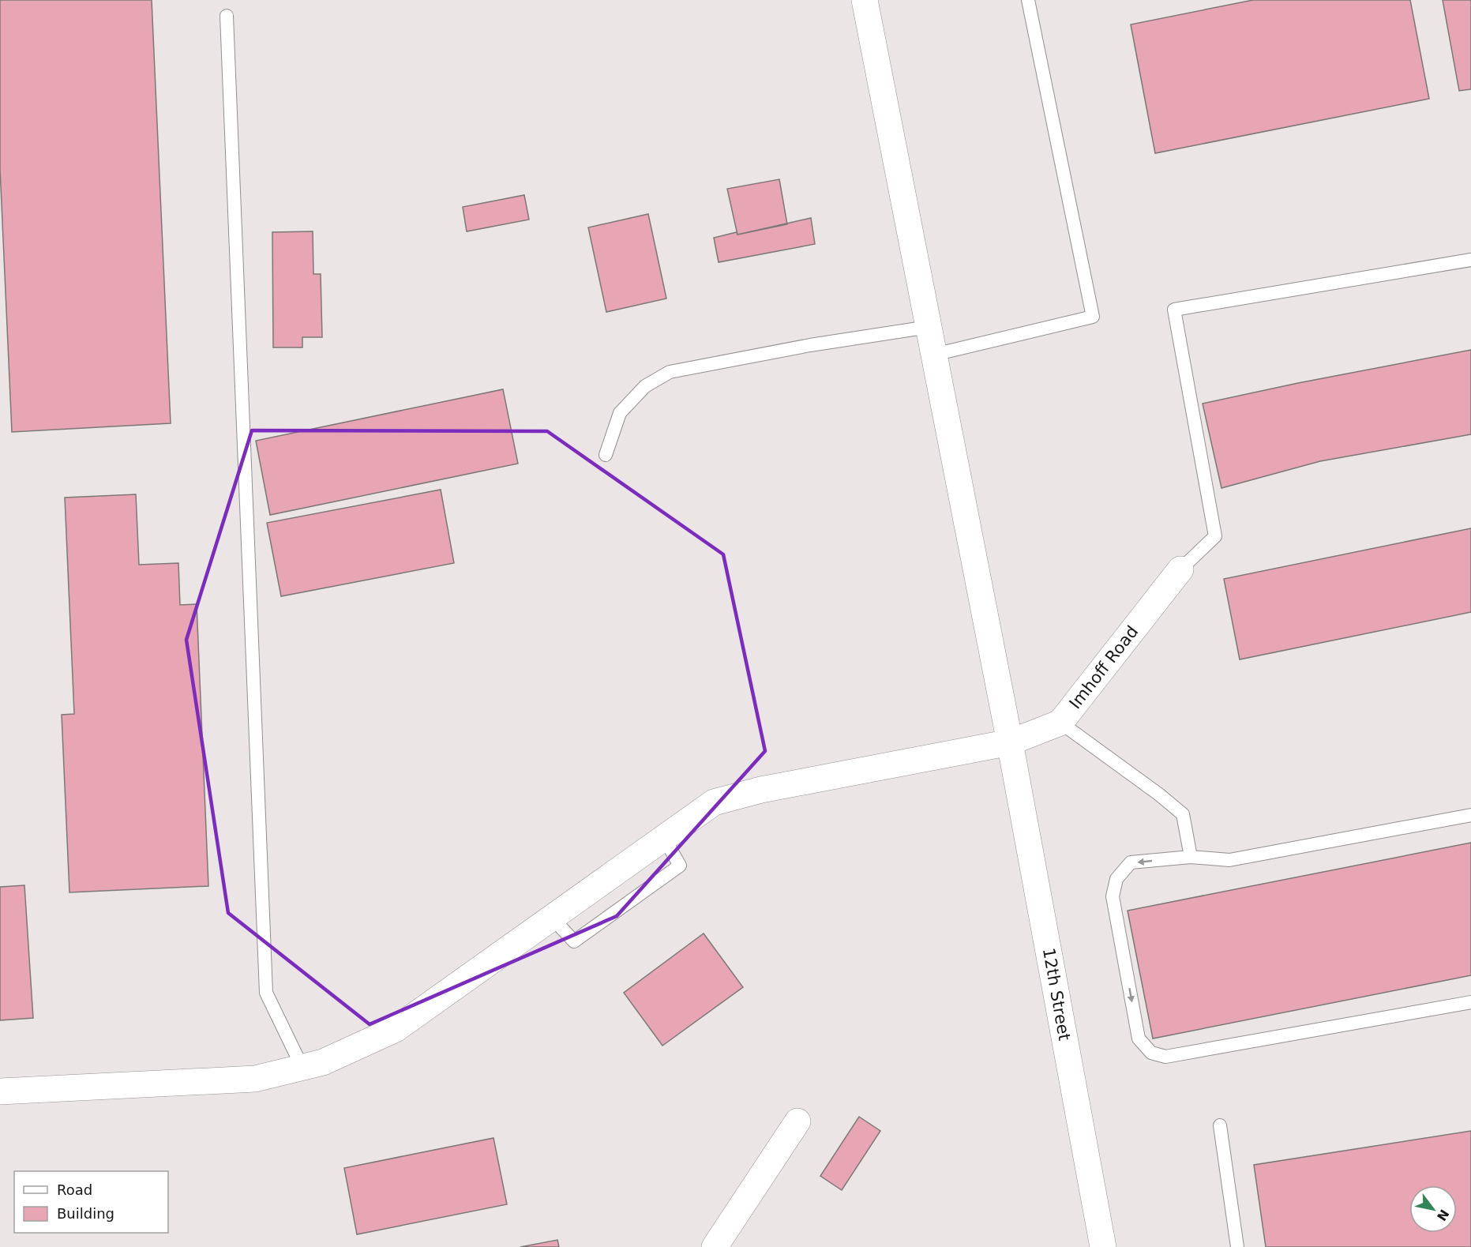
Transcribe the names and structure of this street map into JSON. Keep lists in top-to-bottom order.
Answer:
{
  "streets": {
    "street": ["Imhoff Road", "12th Street"]
  },
  "crossings": [
    ["Imhoff Road", "12th Street"]
  ],
  "legend": ["Road", "Building"],
  "north": "bottom right"
}
